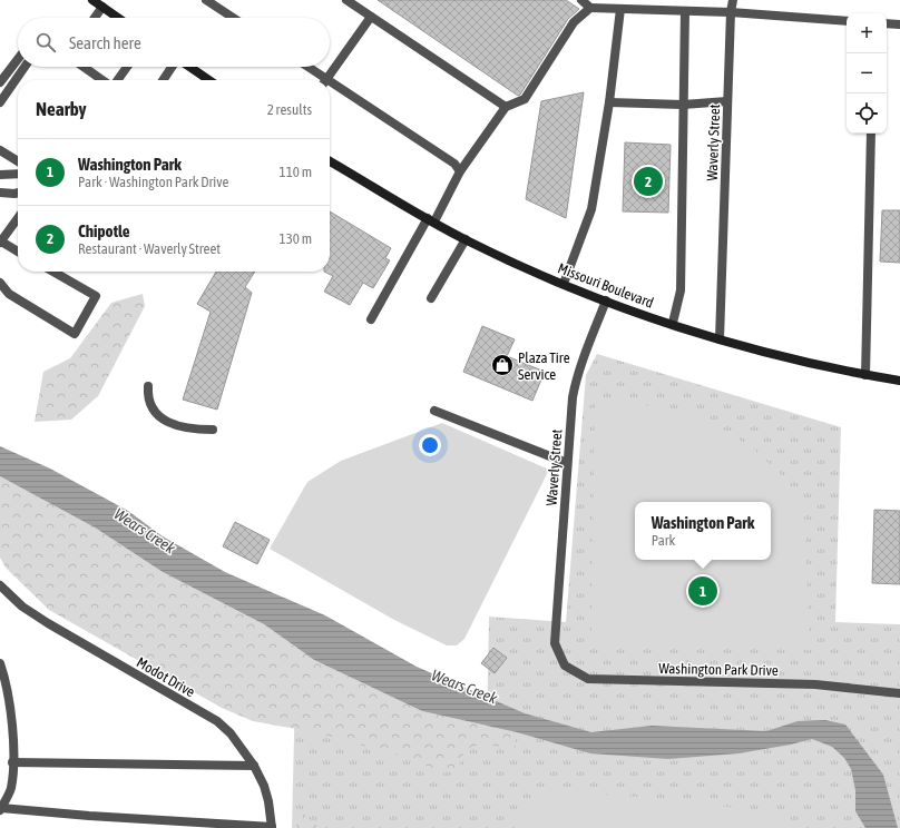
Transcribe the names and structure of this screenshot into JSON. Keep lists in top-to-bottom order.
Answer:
{
  "streets": {
    "main road": ["Missouri Boulevard"],
    "street": ["Waverly Street", "Washington Park Drive", "Modot Drive"]
  },
  "crossings": [
    ["Waverly Street", "Missouri Boulevard"],
    ["Waverly Street", "Washington Park Drive"]
  ],
  "water": ["Wears Creek"],
  "places": {
    "shop": ["Plaza Tire Service"]
  },
  "page": {
    "map_buttons": ["+", "−"],
    "search": "Search here",
    "heading": ["Nearby", "2 results"],
    "list": [
      {
        "mark": "1",
        "name": "Washington Park",
        "note": "Park · Washington Park Drive",
        "value": "110 m"
      },
      {
        "mark": "2",
        "name": "Chipotle",
        "note": "Restaurant · Waverly Street",
        "value": "130 m"
      }
    ],
    "pins": ["2", "1"],
    "popup": ["Washington Park", "Park"]
  }
}
